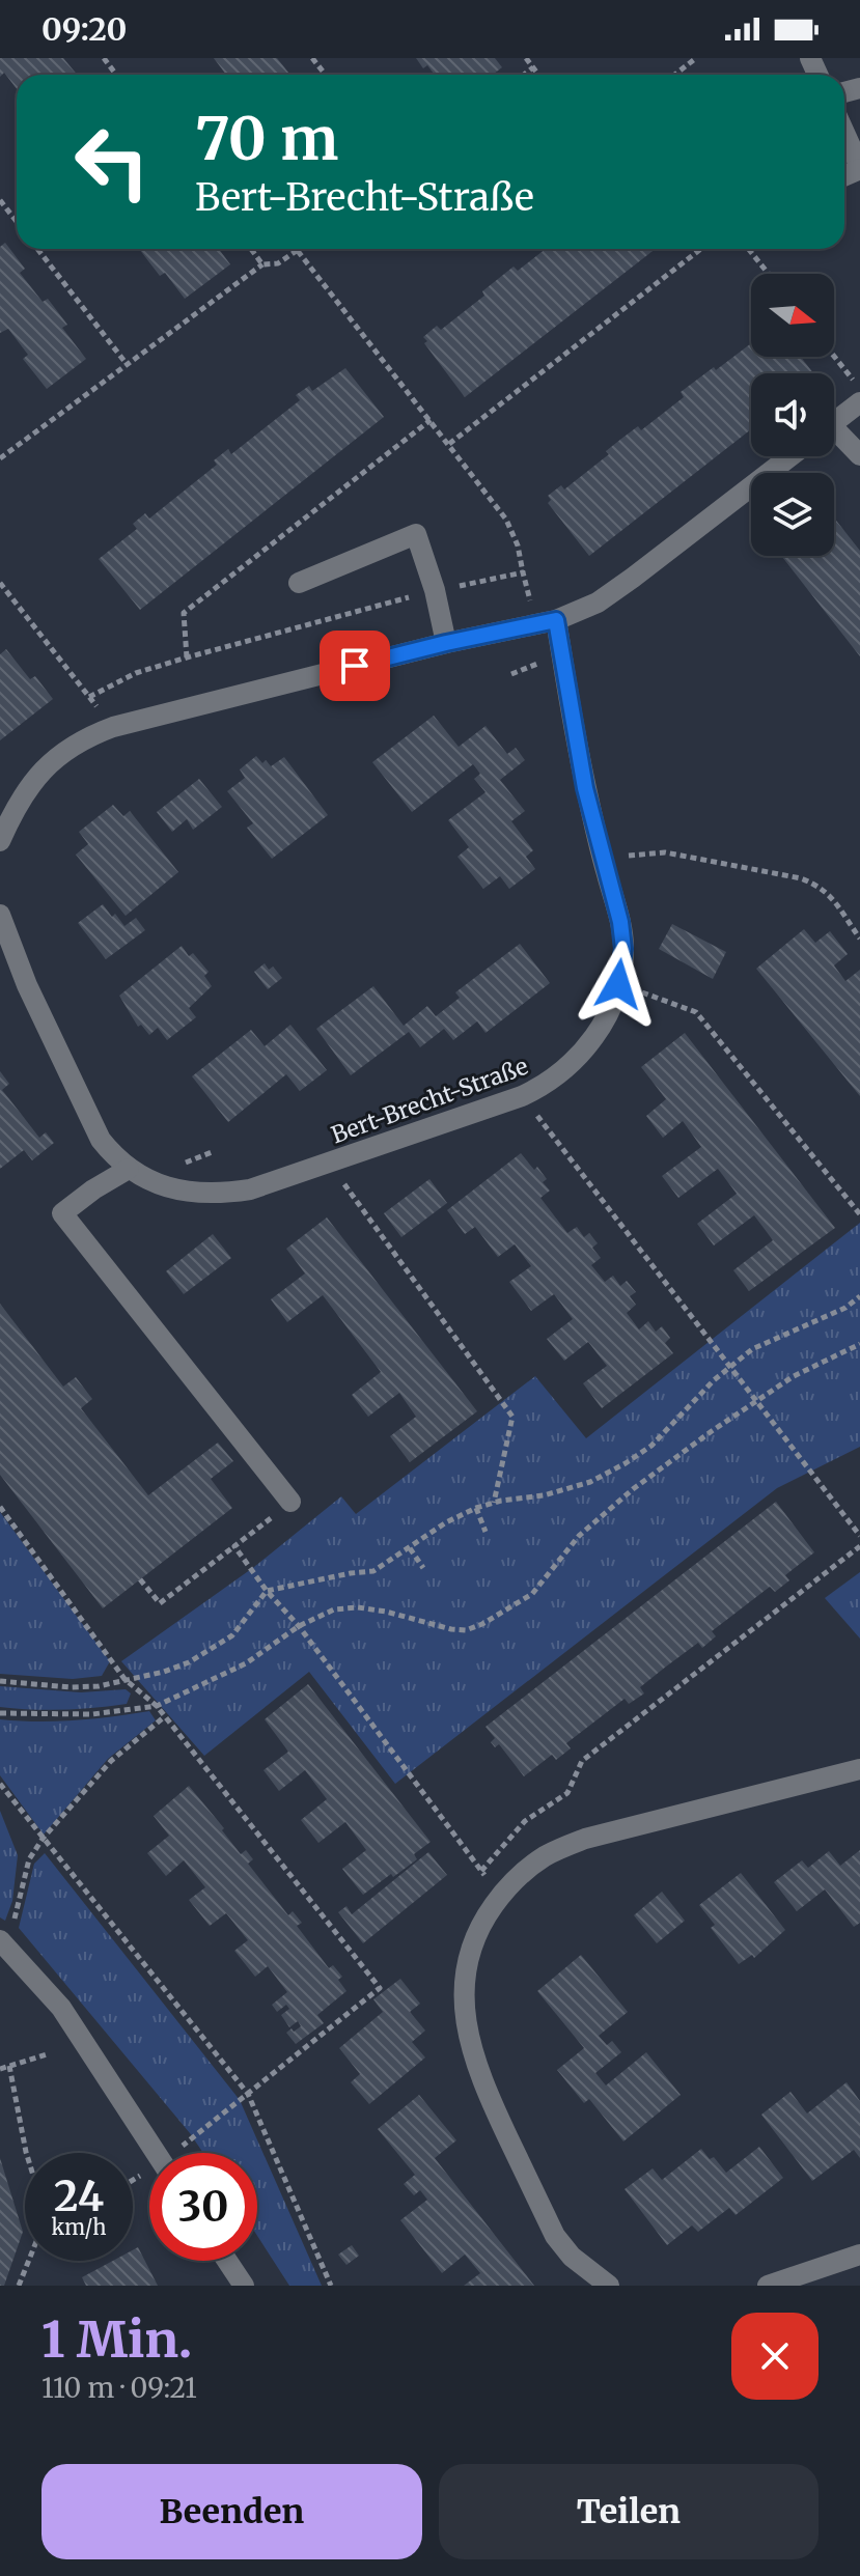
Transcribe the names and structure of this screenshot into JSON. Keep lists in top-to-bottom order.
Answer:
{
  "streets": {
    "street": ["Bert-Brecht-Straße"]
  },
  "north": "right",
  "page": {
    "status": "09:20",
    "turn": ["70 m", "Bert-Brecht-Straße"],
    "speed": "24 km/h",
    "limit": "30",
    "heading": ["1 Min.", "110 m · 09:21"],
    "buttons": ["Beenden", "Teilen"]
  }
}
